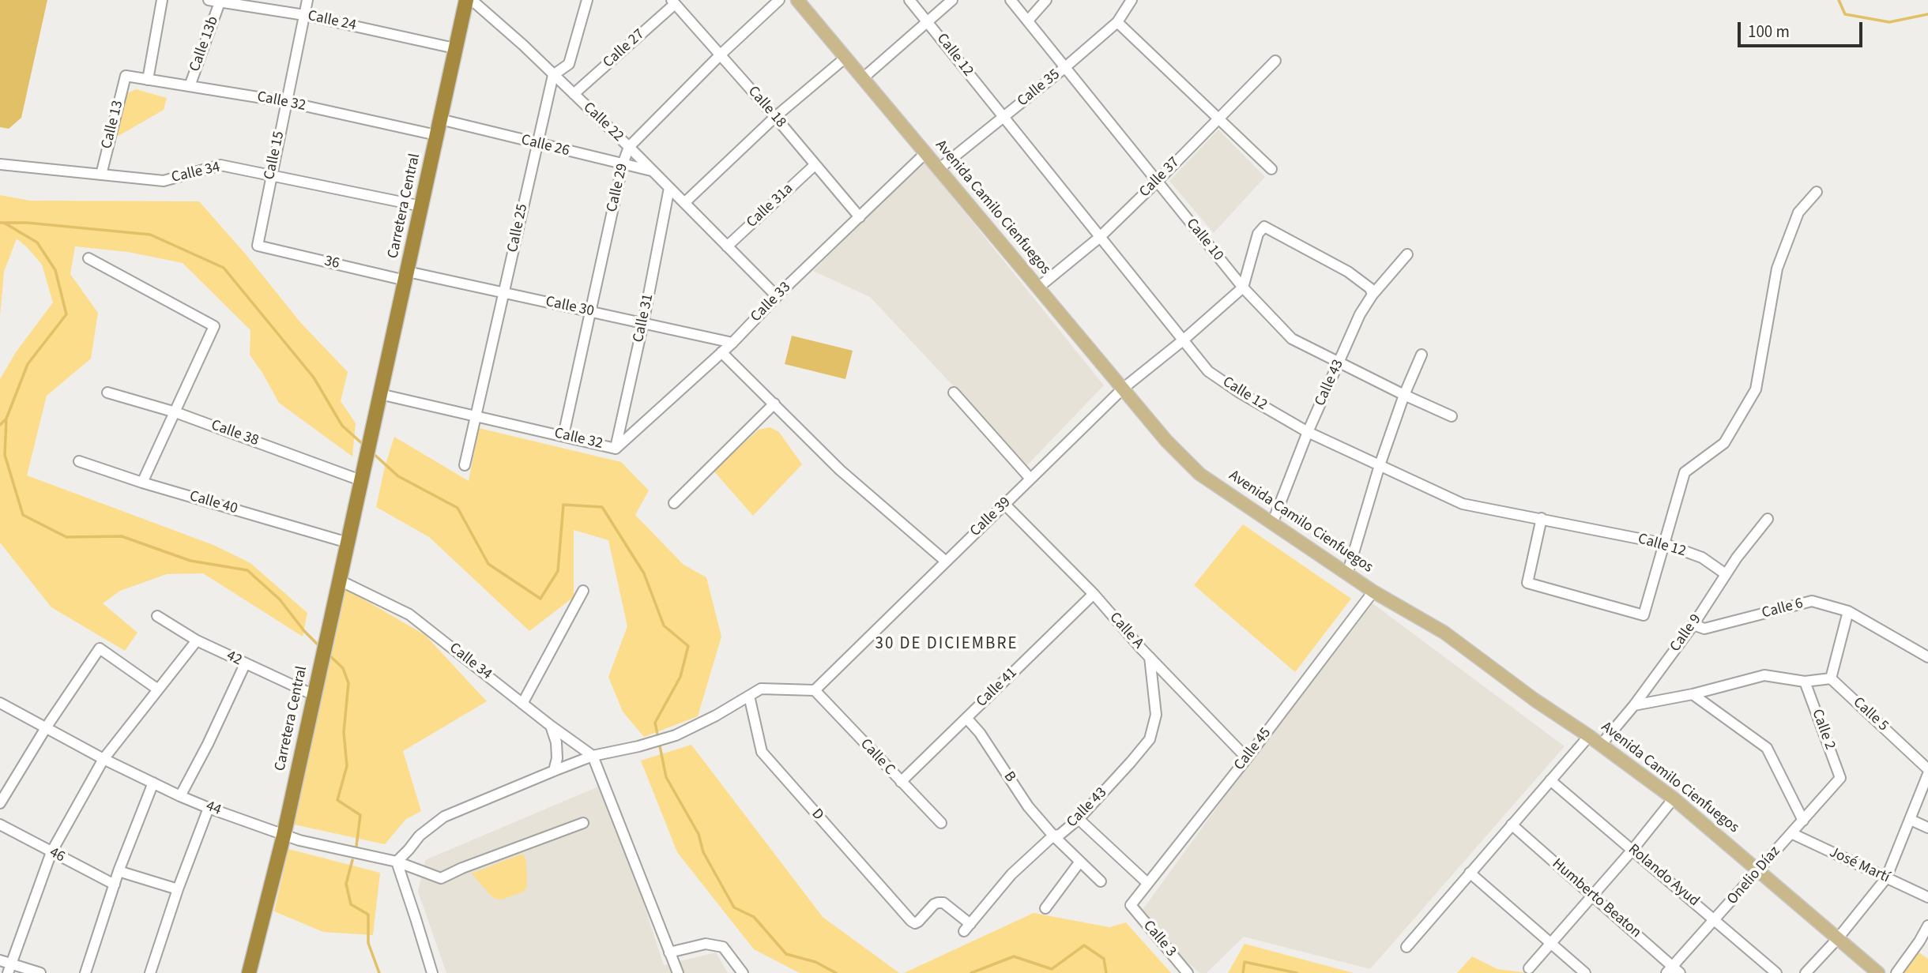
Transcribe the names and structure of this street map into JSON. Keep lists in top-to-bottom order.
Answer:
{
  "streets": {
    "highway": ["Carretera Central"],
    "main road": ["Avenida Camilo Cienfuegos"],
    "street": [
      "Calle 24",
      "Calle 13b",
      "Calle 27",
      "Calle 12",
      "Calle 35",
      "Calle 32",
      "Calle 18",
      "Calle 22",
      "Calle 13",
      "Calle 26",
      "Calle 15",
      "Calle 34",
      "Calle 37",
      "Calle 29",
      "Calle 31a",
      "Calle 25",
      "Calle 10",
      "36",
      "Calle 33",
      "Calle 30",
      "Calle 31",
      "Calle 43",
      "Calle 38",
      "Calle 40",
      "Calle 39",
      "Calle 6",
      "Calle A",
      "Calle 9",
      "42",
      "Calle 41",
      "Calle 5",
      "Calle 2",
      "Calle 45",
      "Calle C",
      "B",
      "44",
      "D",
      "46",
      "José Martí",
      "Rolando Ayud",
      "Onelio Díaz",
      "Humberto Beaton",
      "Calle 3"
    ]
  },
  "crossings": [
    ["Calle 24", "Calle 13b"],
    ["Calle 24", "Calle 15"],
    ["Calle 24", "Carretera Central"],
    ["Calle 13b", "Calle 32"],
    ["Calle 27", "Calle 18"],
    ["Calle 27", "Calle 22"],
    ["Calle 12", "Calle 35"],
    ["Calle 12", "Calle 37"],
    ["Calle 12", "Calle 43"],
    ["Calle 12", "Calle 39"],
    ["Calle 12", "Calle 9"],
    ["Calle 35", "Avenida Camilo Cienfuegos"],
    ["Calle 35", "Calle 10"],
    ["Calle 32", "Calle 13"],
    ["Calle 32", "Calle 15"],
    ["Calle 32", "Calle 29"],
    ["Calle 32", "Carretera Central"],
    ["Calle 32", "Calle 25"],
    ["Calle 32", "Calle 33"],
    ["Calle 32", "Calle 31"],
    ["Calle 18", "Calle 29"],
    ["Calle 18", "Calle 31a"],
    ["Calle 18", "Calle 33"],
    ["Calle 22", "Calle 26"],
    ["Calle 22", "Calle 29"],
    ["Calle 22", "Calle 31a"],
    ["Calle 22", "Calle 25"],
    ["Calle 22", "Calle 33"],
    ["Calle 22", "Calle 31"],
    ["Calle 13", "Calle 34"],
    ["Calle 26", "Calle 29"],
    ["Calle 26", "Carretera Central"],
    ["Calle 26", "Calle 25"],
    ["Calle 15", "Calle 34"],
    ["Calle 15", "36"],
    ["Calle 34", "Carretera Central"],
    ["Calle 37", "Avenida Camilo Cienfuegos"],
    ["Calle 37", "Calle 10"],
    ["Calle 29", "Calle 30"],
    ["Carretera Central", "36"],
    ["Carretera Central", "Calle 30"],
    ["Carretera Central", "Calle 38"],
    ["Carretera Central", "Calle 40"],
    ["Carretera Central", "42"],
    ["Carretera Central", "44"],
    ["Avenida Camilo Cienfuegos", "Calle 33"],
    ["Avenida Camilo Cienfuegos", "Calle 43"],
    ["Avenida Camilo Cienfuegos", "Calle 39"],
    ["Avenida Camilo Cienfuegos", "Calle 9"],
    ["Avenida Camilo Cienfuegos", "Calle 45"],
    ["Avenida Camilo Cienfuegos", "Onelio Díaz"],
    ["Calle 25", "Calle 30"],
    ["Calle 10", "Calle 43"],
    ["Calle 10", "Calle 39"],
    ["36", "Calle 30"],
    ["Calle 33", "Calle 30"],
    ["Calle 33", "Calle 31"],
    ["Calle 30", "Calle 31"],
    ["Calle 43", "Calle A"],
    ["Calle 43", "B"],
    ["Calle 43", "D"],
    ["Calle 39", "Calle A"],
    ["Calle 39", "Calle C"],
    ["Calle 6", "Calle 9"],
    ["Calle A", "Calle 41"],
    ["Calle A", "Calle 45"],
    ["Calle 41", "Calle C"],
    ["Calle 41", "B"],
    ["Calle 2", "Onelio Díaz"],
    ["Calle 45", "Calle 3"],
    ["José Martí", "Onelio Díaz"],
    ["Rolando Ayud", "Onelio Díaz"],
    ["Onelio Díaz", "Humberto Beaton"]
  ],
  "districts": ["30 DE DICIEMBRE"],
  "scale_bar": "100 m"
}
